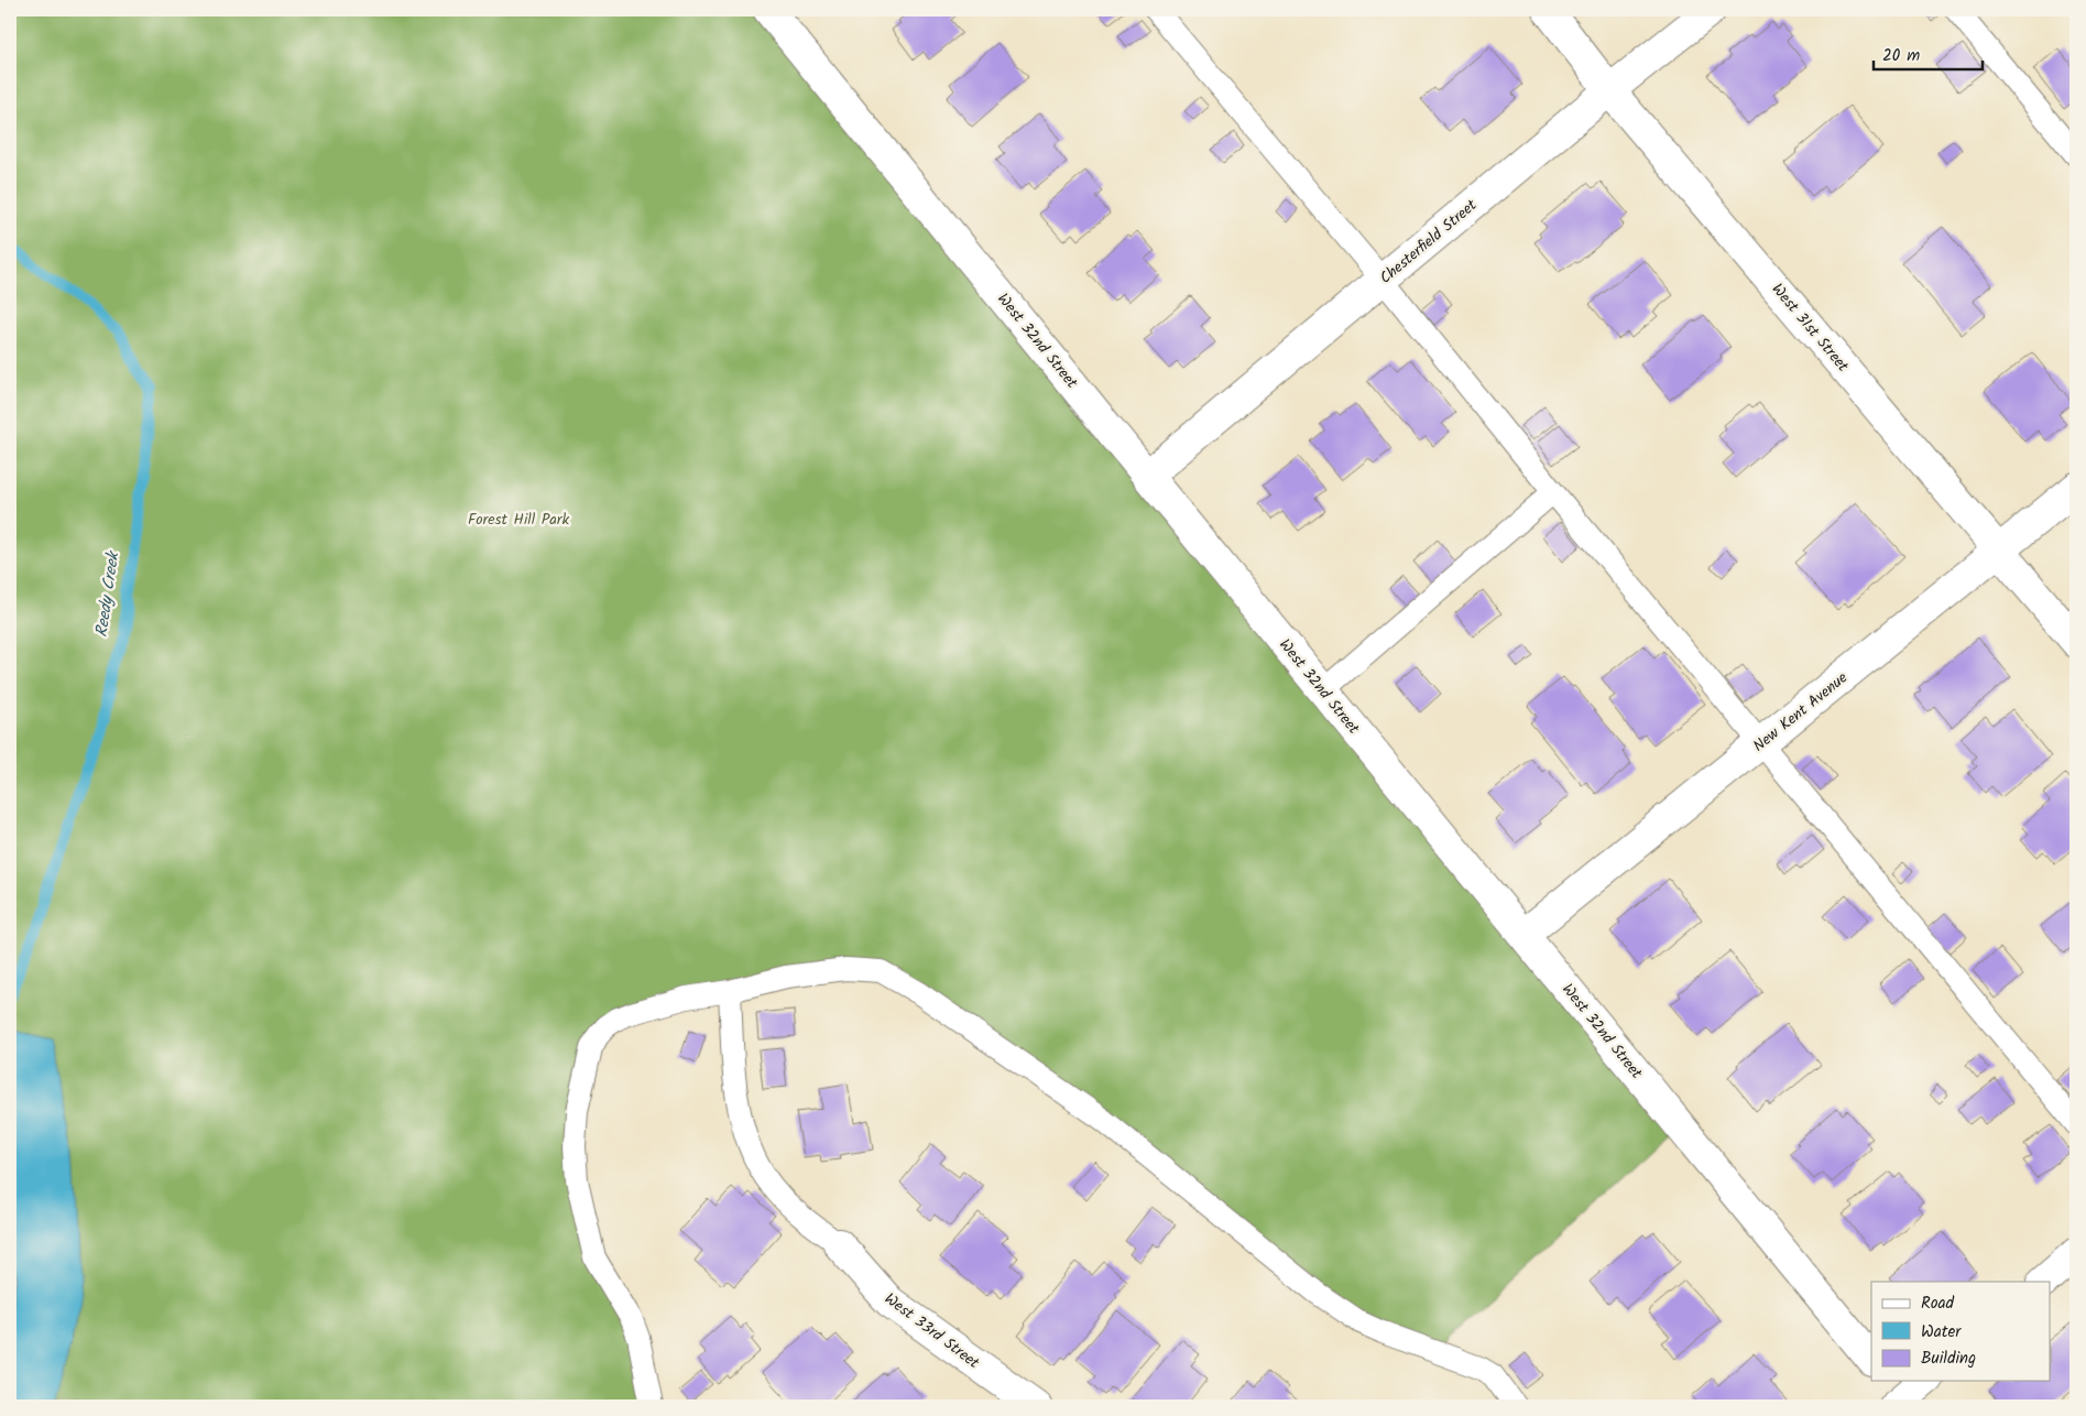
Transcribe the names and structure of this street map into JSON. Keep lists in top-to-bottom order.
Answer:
{
  "streets": {
    "street": [
      "Chesterfield Street",
      "West 31st Street",
      "West 32nd Street",
      "New Kent Avenue",
      "West 33rd Street"
    ]
  },
  "crossings": [
    ["Chesterfield Street", "West 31st Street"],
    ["Chesterfield Street", "West 32nd Street"],
    ["West 31st Street", "New Kent Avenue"],
    ["West 32nd Street", "New Kent Avenue"]
  ],
  "water": ["Reedy Creek"],
  "parks": ["Forest Hill Park"],
  "legend": ["Road", "Water", "Building"],
  "scale_bar": "20 m"
}
